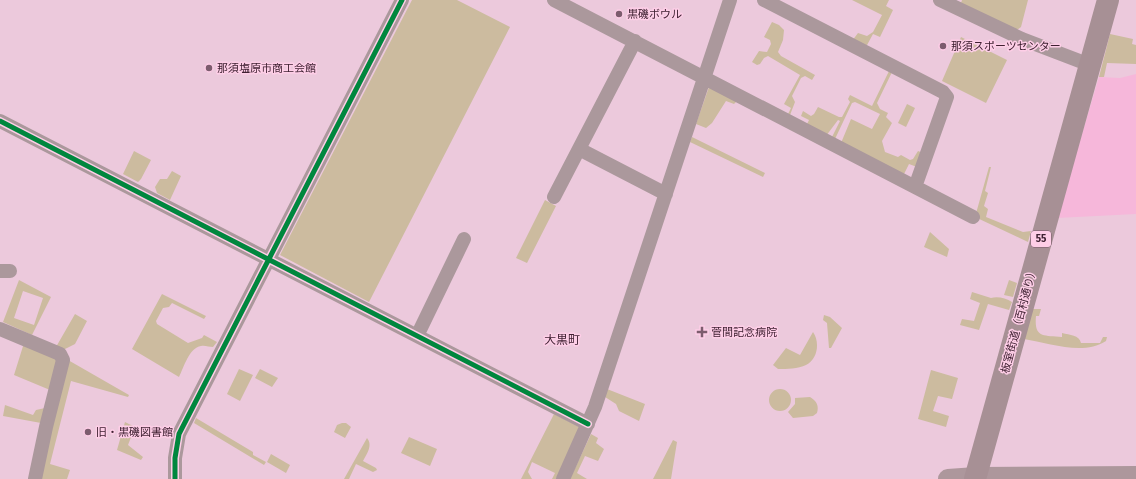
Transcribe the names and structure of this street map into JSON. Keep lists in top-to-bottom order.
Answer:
{
  "streets": {
    "main road": ["55", "板室街道（百村通り）"]
  },
  "districts": ["大黒町"],
  "places": {
    "other": [
      "黒磯ボウル",
      "那須スポーツセンター",
      "那須塩原市商工会館",
      "旧・黒磯図書館"
    ],
    "health": ["菅間記念病院"]
  }
}
